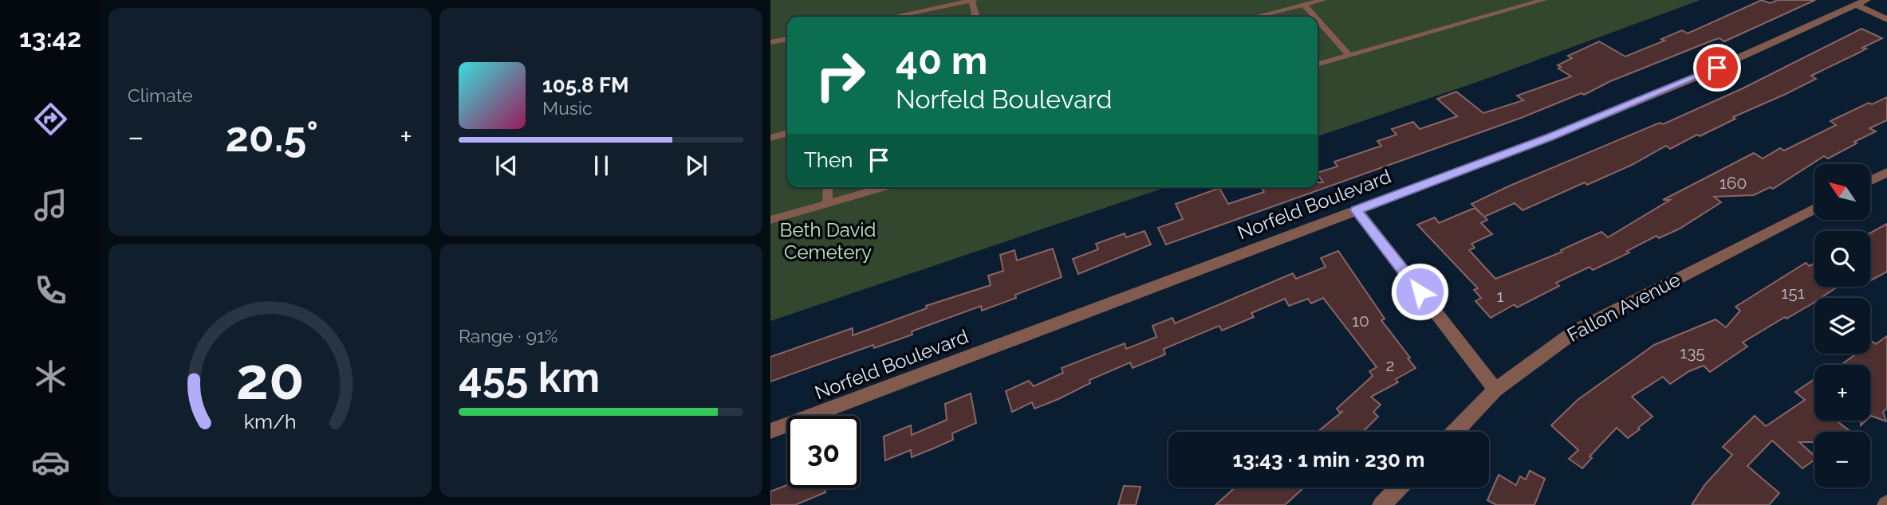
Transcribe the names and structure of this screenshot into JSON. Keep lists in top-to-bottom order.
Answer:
{
  "streets": {
    "street": ["Norfeld Boulevard", "Fallon Avenue"]
  },
  "parks": ["Beth David Cemetery"],
  "house_numbers": [
    "160",
    "151",
    "1",
    "10",
    "135",
    "2"
  ],
  "north": "top left",
  "page": {
    "tabs": "13:42",
    "tile": [
      "Climate",
      ["Range · 91%", "455 km"]
    ],
    "turn": ["40 m", "Norfeld Boulevard"],
    "song": ["105.8 FM", "Music"],
    "heat": ["−", "20.5°", "+"],
    "then": "Then",
    "map_buttons": ["+", "−"],
    "limit": "30",
    "trip": "13:43 · 1 min · 230 m",
    "gauge": ["20", "km/h"]
  }
}
